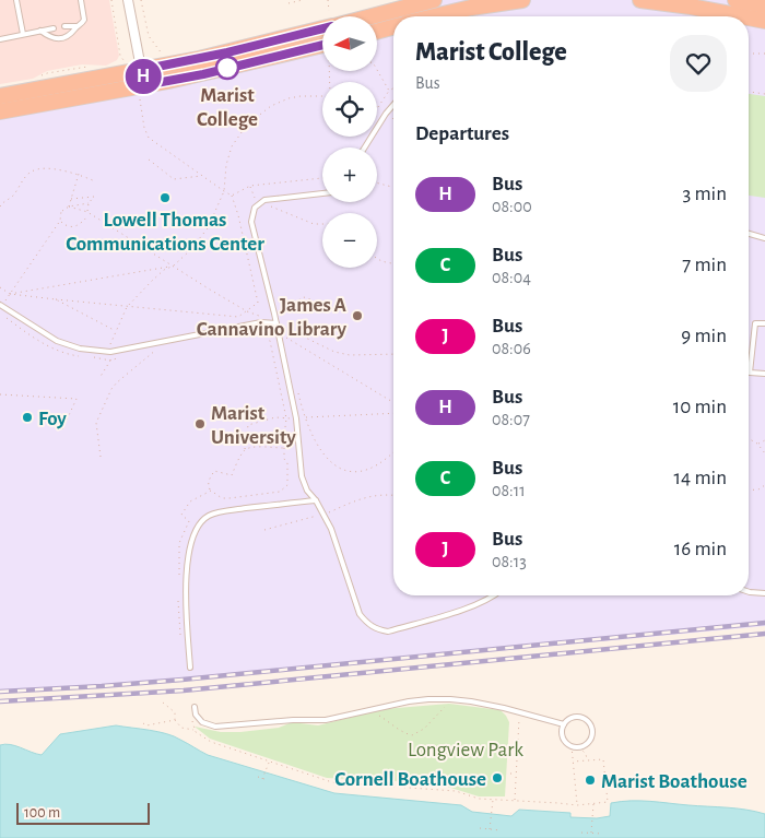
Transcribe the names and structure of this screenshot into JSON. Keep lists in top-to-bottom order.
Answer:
{
  "parks": ["Longview Park"],
  "places": [
    "Marist College",
    "Lowell Thomas Communications Center",
    "James A Cannavino Library",
    "Foy",
    "Marist University",
    "Cornell Boathouse",
    "Marist Boathouse"
  ],
  "lines": ["bus line H"],
  "scale_bar": "100 m",
  "north": "left",
  "page": {
    "on_map": "H",
    "map_buttons": ["+", "−"],
    "heading": [
      ["Marist College", "Bus"],
      "Departures"
    ],
    "list": [
      {
        "mark": "H",
        "name": "Bus",
        "note": "08:00",
        "value": "3 min"
      },
      {
        "mark": "C",
        "name": "Bus",
        "note": "08:04",
        "value": "7 min"
      },
      {
        "mark": "J",
        "name": "Bus",
        "note": "08:06",
        "value": "9 min"
      },
      {
        "mark": "H",
        "name": "Bus",
        "note": "08:07",
        "value": "10 min"
      },
      {
        "mark": "C",
        "name": "Bus",
        "note": "08:11",
        "value": "14 min"
      },
      {
        "mark": "J",
        "name": "Bus",
        "note": "08:13",
        "value": "16 min"
      }
    ],
    "scale": "100 m"
  }
}
